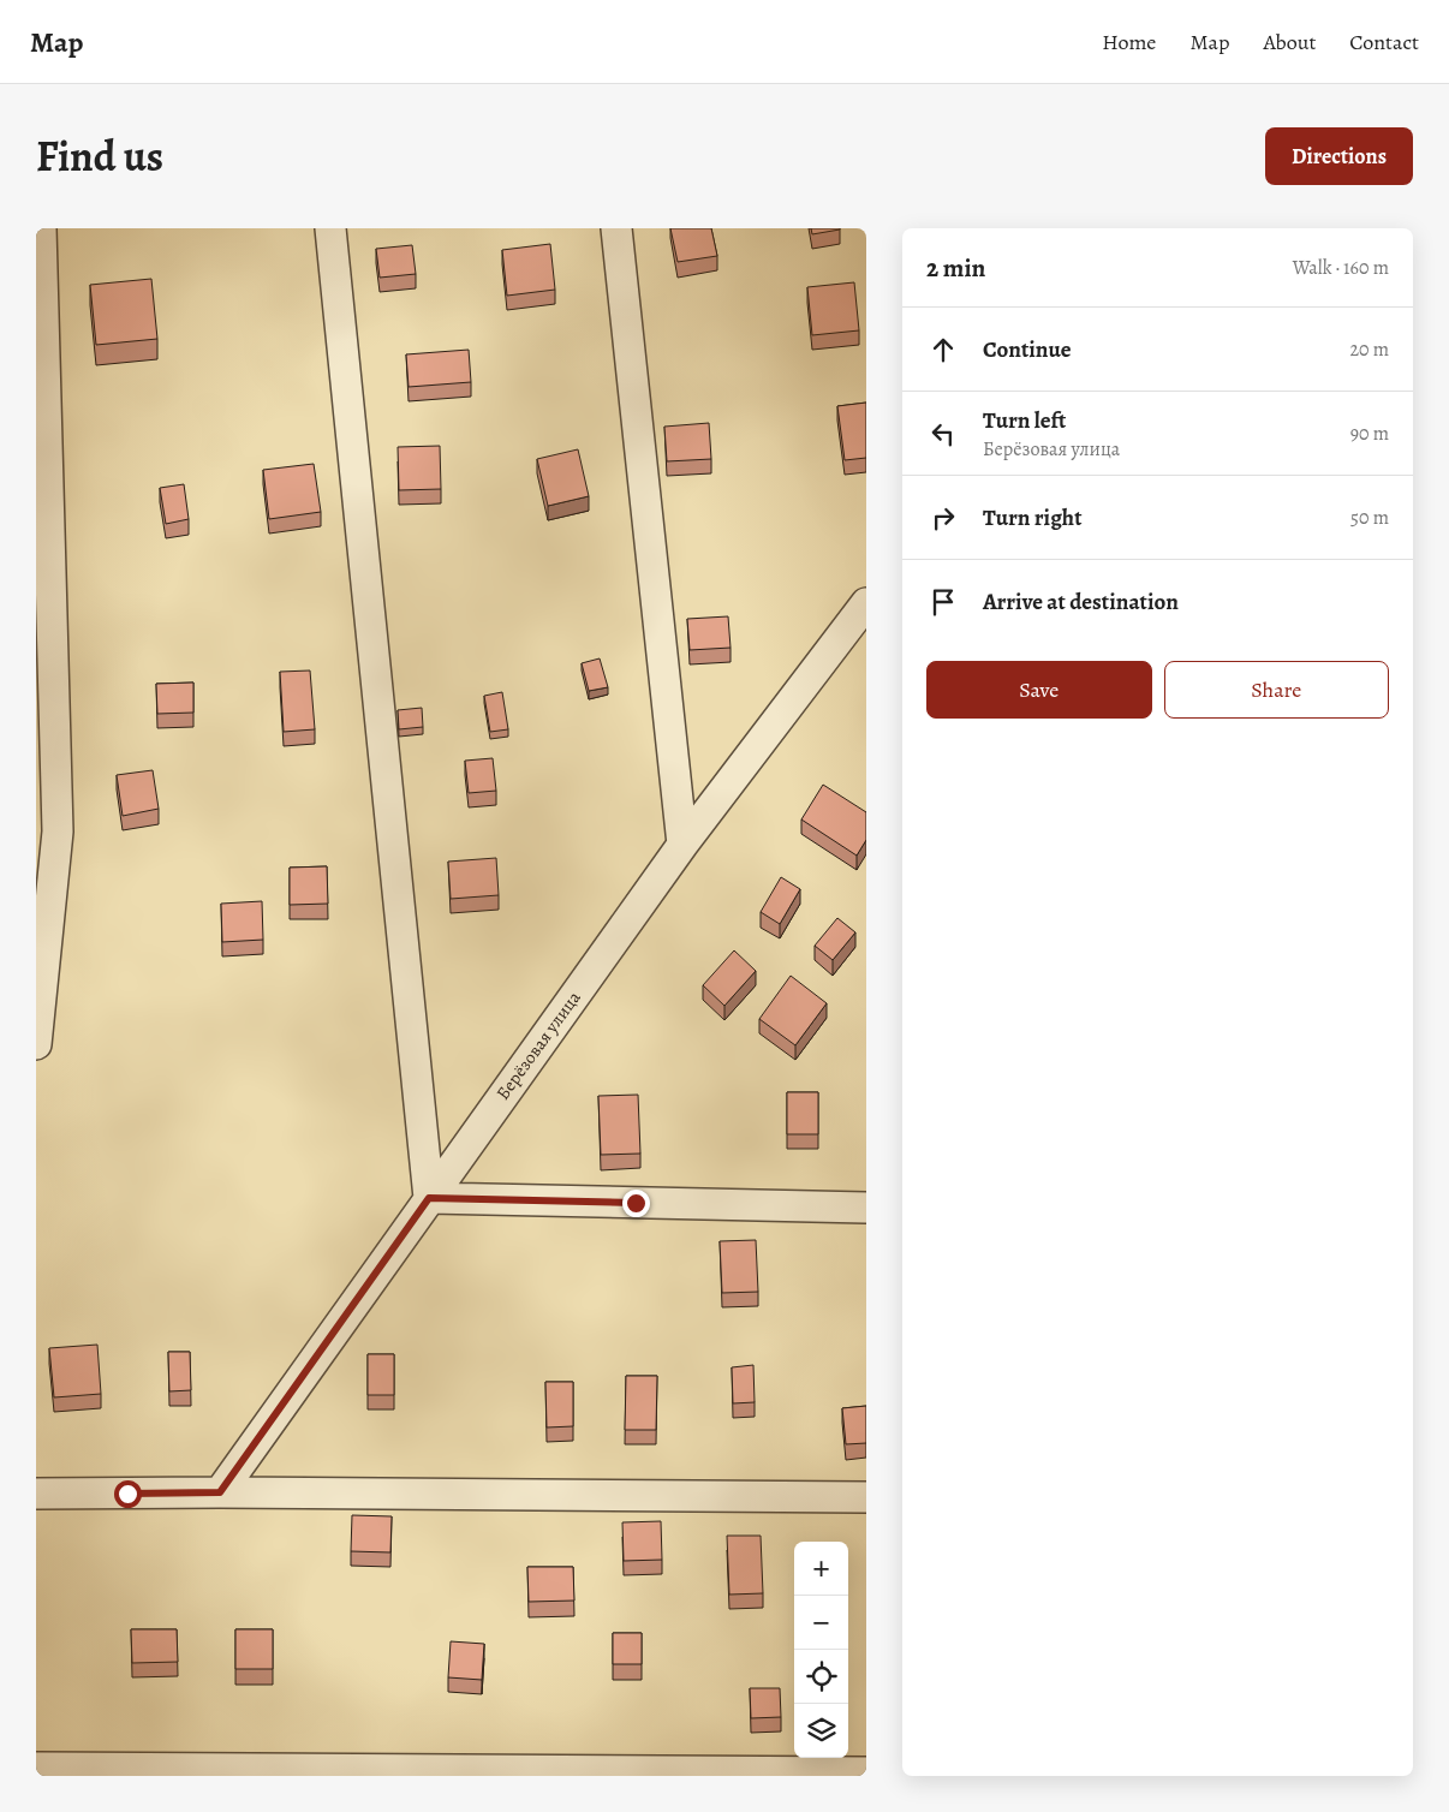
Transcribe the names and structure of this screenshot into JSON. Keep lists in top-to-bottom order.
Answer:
{
  "streets": {
    "street": ["Берёзовая улица"]
  },
  "page": {
    "header": "Map",
    "nav": [
      "Home",
      "Map",
      "About",
      "Contact"
    ],
    "title": "Find us",
    "buttons": [
      "Directions",
      ["Save", "Share"]
    ],
    "heading": ["2 min", "Walk · 160 m"],
    "list": [
      ["Continue", "20 m"],
      ["Turn left", "Берёзовая улица", "90 m"],
      ["Turn right", "50 m"],
      "Arrive at destination"
    ],
    "map_buttons": ["+", "−"]
  }
}
